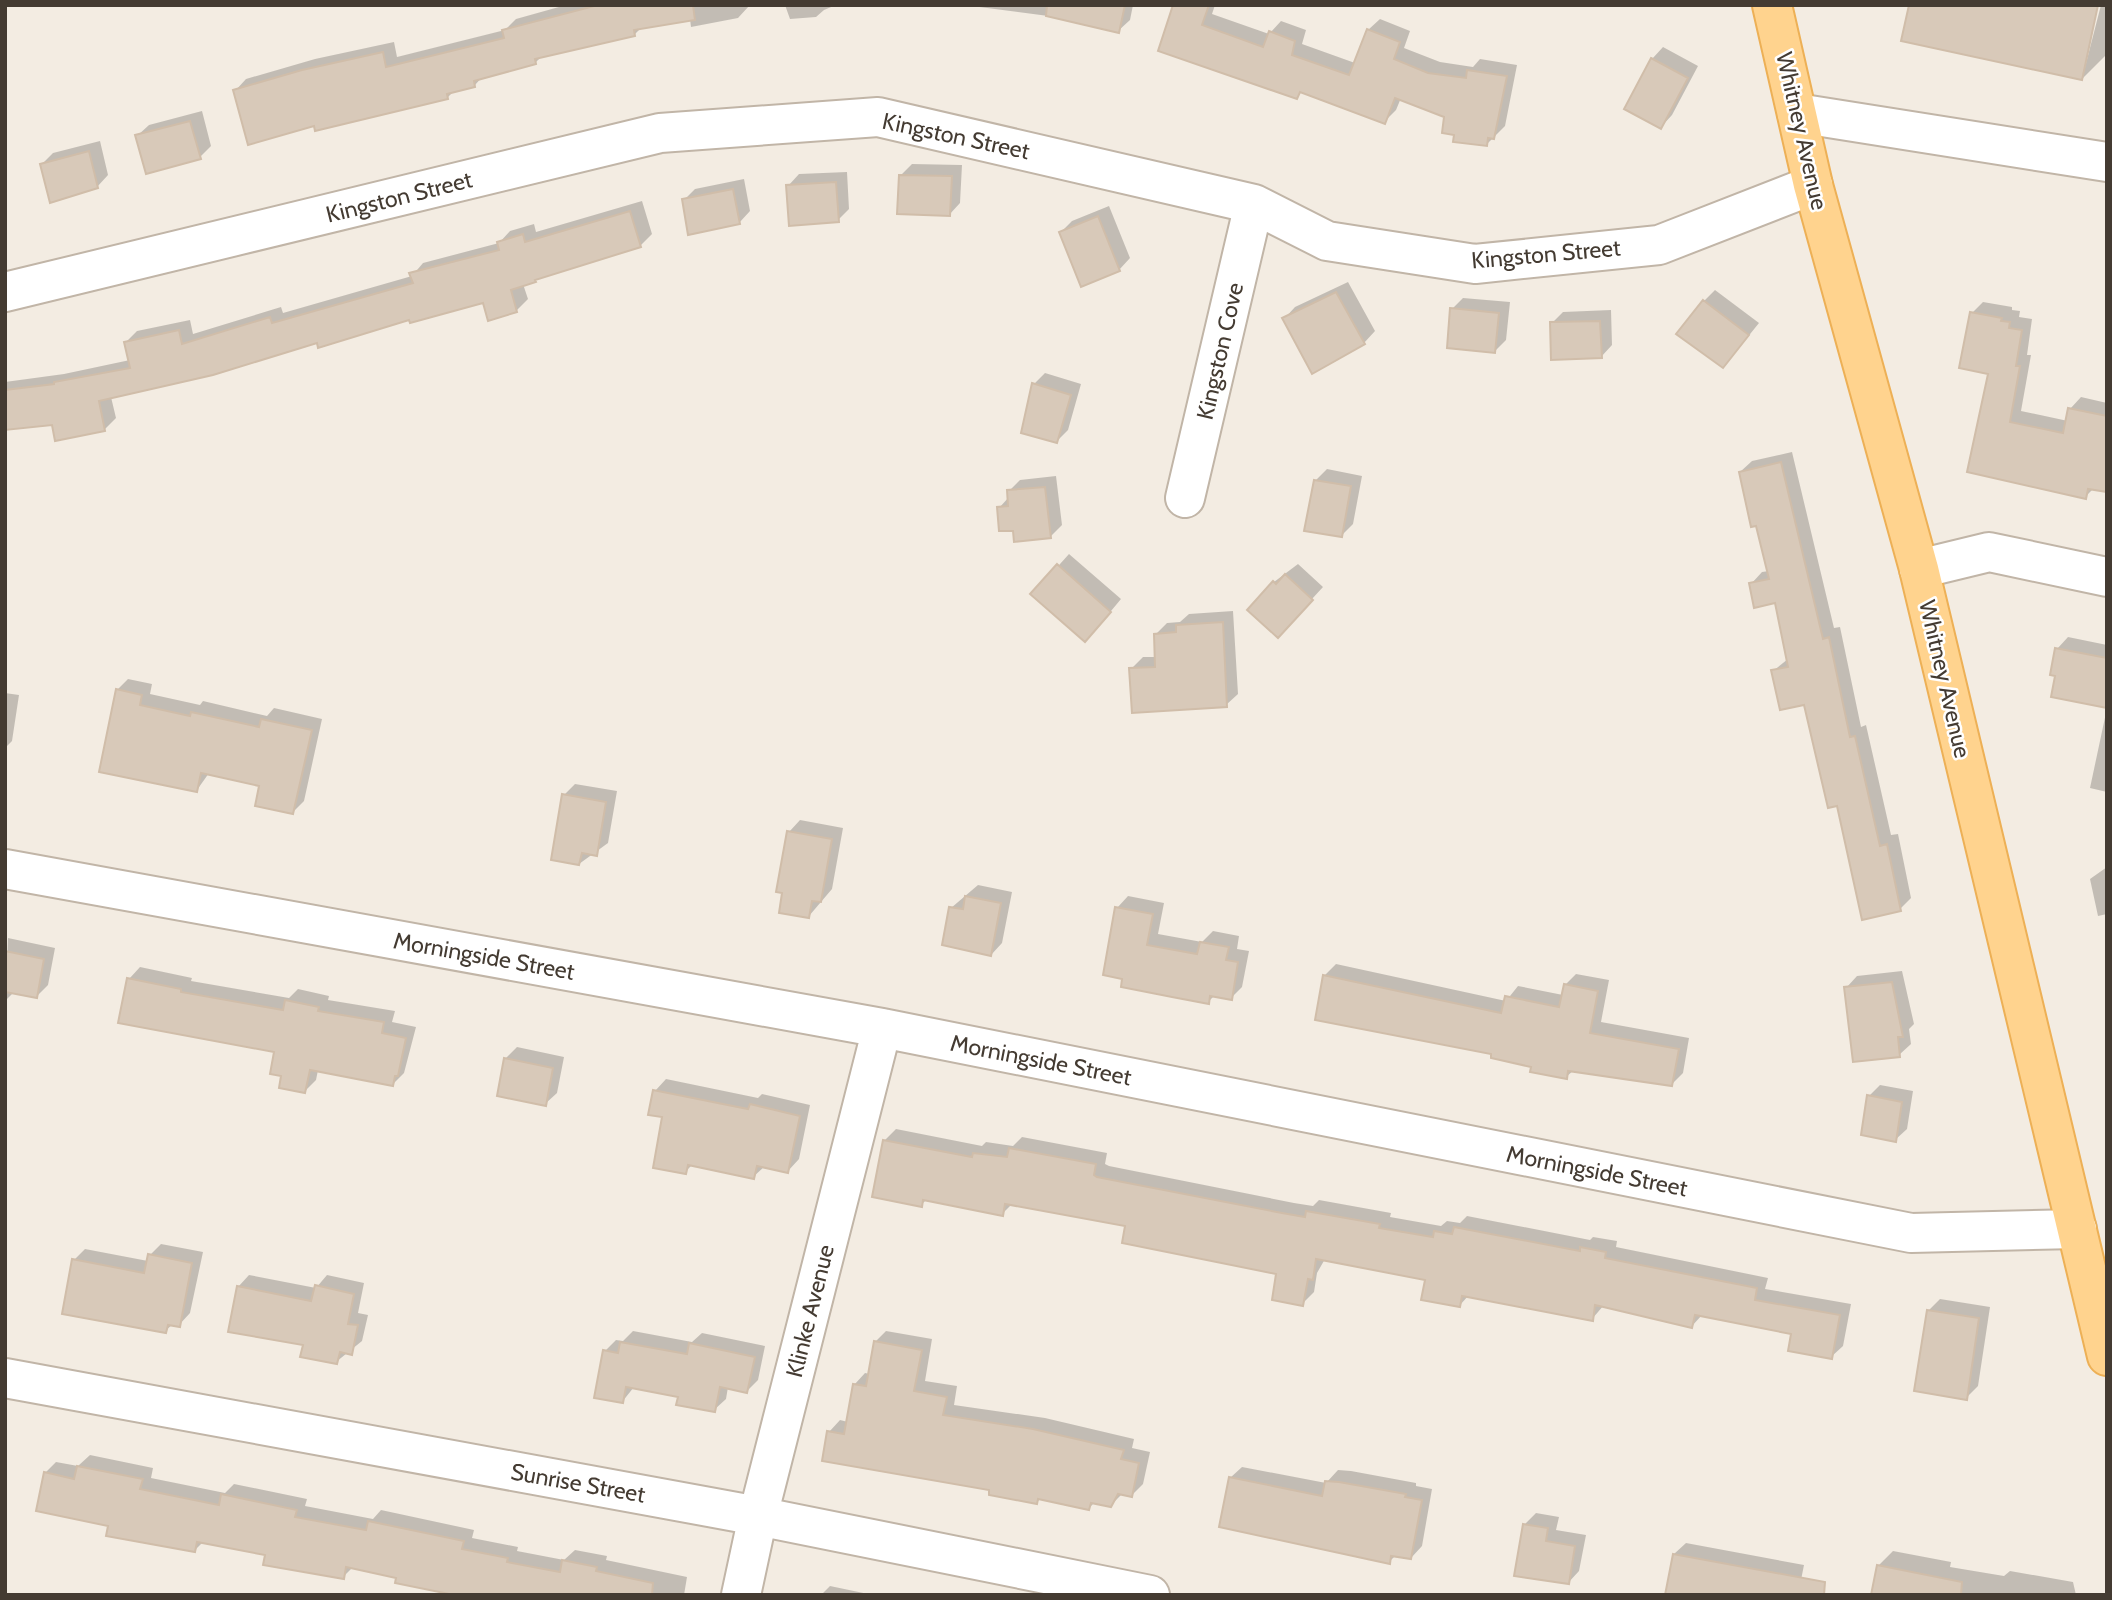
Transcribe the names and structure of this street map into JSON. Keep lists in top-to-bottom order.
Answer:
{
  "streets": {
    "main road": ["Whitney Avenue"],
    "street": [
      "Kingston Street",
      "Kingston Cove",
      "Morningside Street",
      "Klinke Avenue",
      "Sunrise Street"
    ]
  },
  "crossings": [
    ["Whitney Avenue", "Kingston Street"],
    ["Whitney Avenue", "Morningside Street"],
    ["Kingston Street", "Kingston Cove"],
    ["Morningside Street", "Klinke Avenue"],
    ["Klinke Avenue", "Sunrise Street"]
  ]
}
